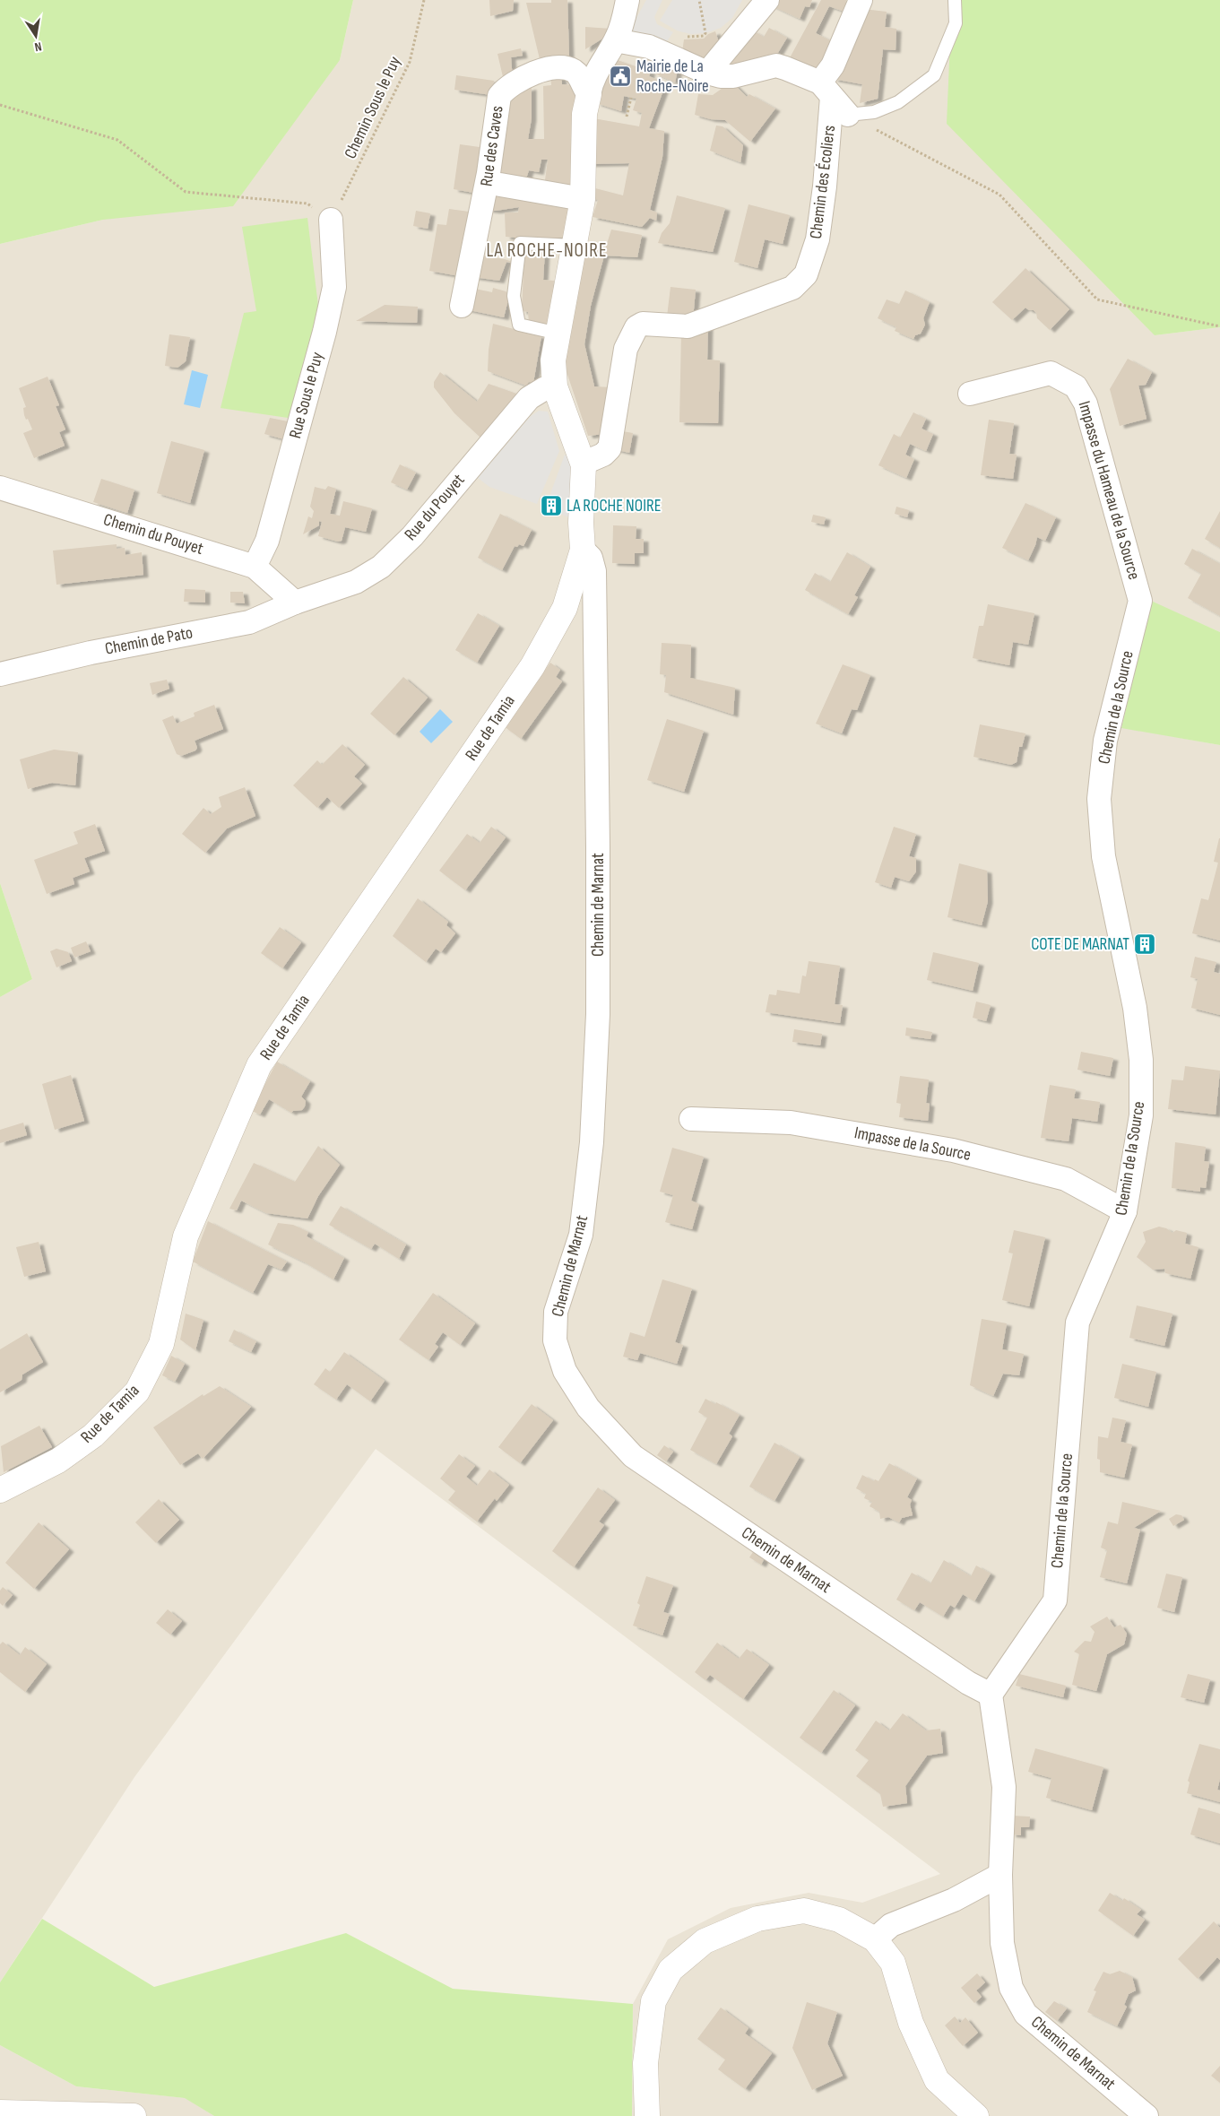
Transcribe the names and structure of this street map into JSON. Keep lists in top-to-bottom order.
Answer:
{
  "streets": {
    "street": [
      "Rue des Caves",
      "Chemin des Écoliers",
      "Rue Sous le Puy",
      "Impasse du Hameau de la Source",
      "Rue du Pouyet",
      "Chemin du Pouyet",
      "Chemin de Pato",
      "Chemin de la Source",
      "Rue de Tamia",
      "Chemin de Marnat",
      "Impasse de la Source"
    ],
    "path": ["Chemin Sous le Puy"]
  },
  "crossings": [
    ["Chemin Sous le Puy", "Rue Sous le Puy"],
    ["Rue Sous le Puy", "Chemin du Pouyet"],
    ["Impasse du Hameau de la Source", "Chemin de la Source"],
    ["Rue du Pouyet", "Chemin du Pouyet"],
    ["Rue du Pouyet", "Chemin de Pato"],
    ["Chemin du Pouyet", "Chemin de Pato"],
    ["Chemin de la Source", "Chemin de Marnat"],
    ["Chemin de la Source", "Impasse de la Source"],
    ["Rue de Tamia", "Chemin de Marnat"]
  ],
  "districts": ["LA ROCHE-NOIRE"],
  "places": {
    "public building": ["Mairie de La Roche-Noire"],
    "building": ["LA ROCHE NOIRE", "COTE DE MARNAT"]
  },
  "north": "bottom"
}
